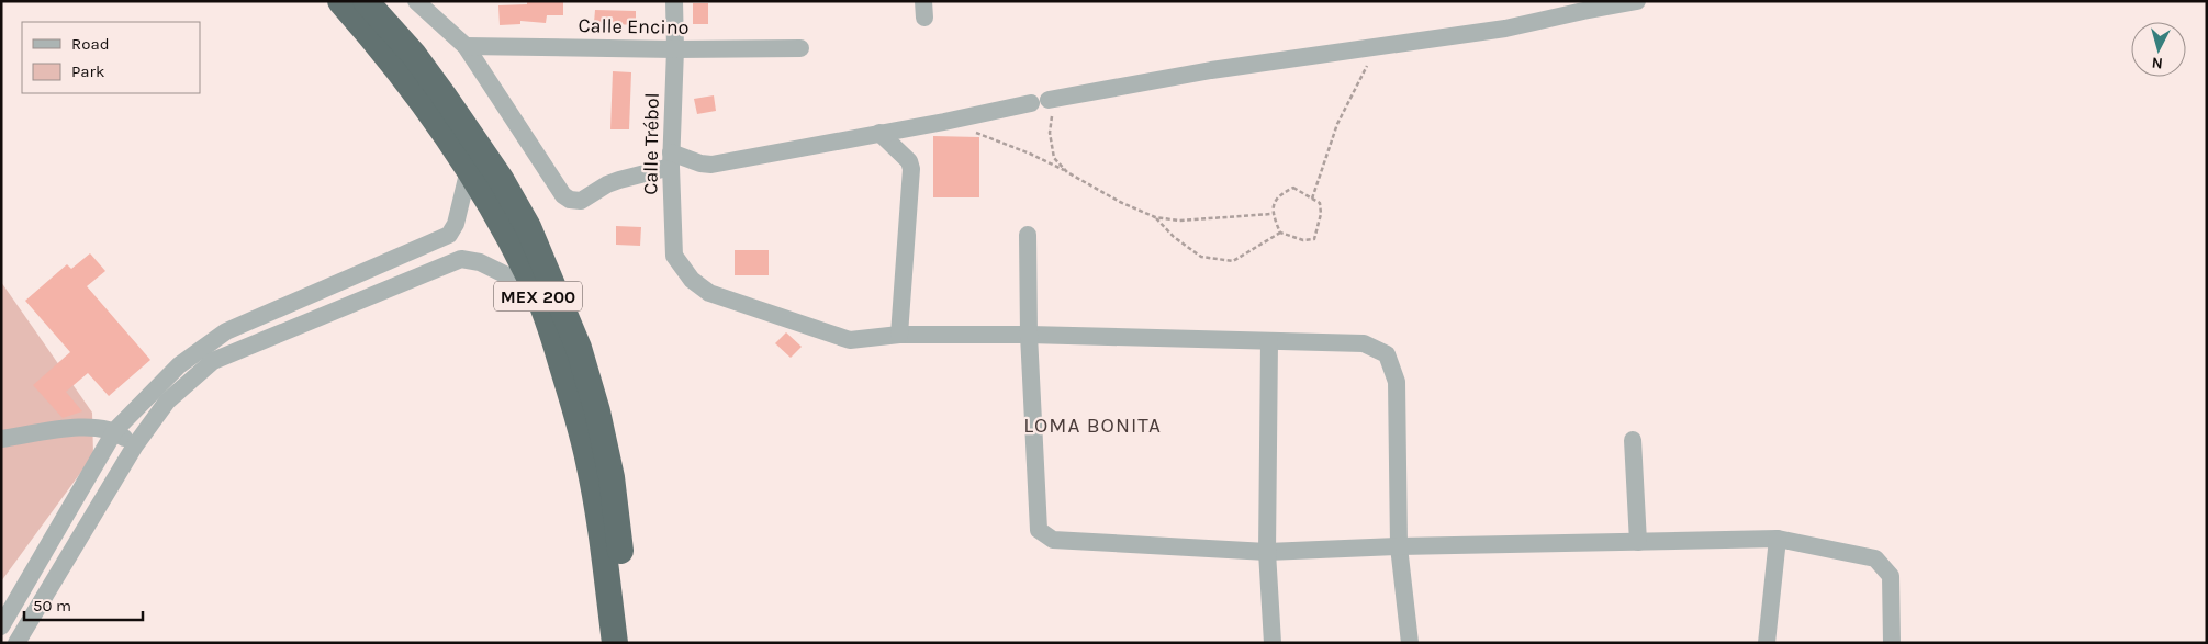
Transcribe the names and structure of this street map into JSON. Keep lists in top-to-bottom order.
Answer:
{
  "streets": {
    "highway": ["MEX 200"],
    "street": ["Calle Encino", "Calle Trébol"]
  },
  "crossings": [
    ["Calle Encino", "Calle Trébol"]
  ],
  "districts": ["LOMA BONITA"],
  "legend": ["Road", "Park"],
  "scale_bar": "50 m",
  "north": "bottom"
}
